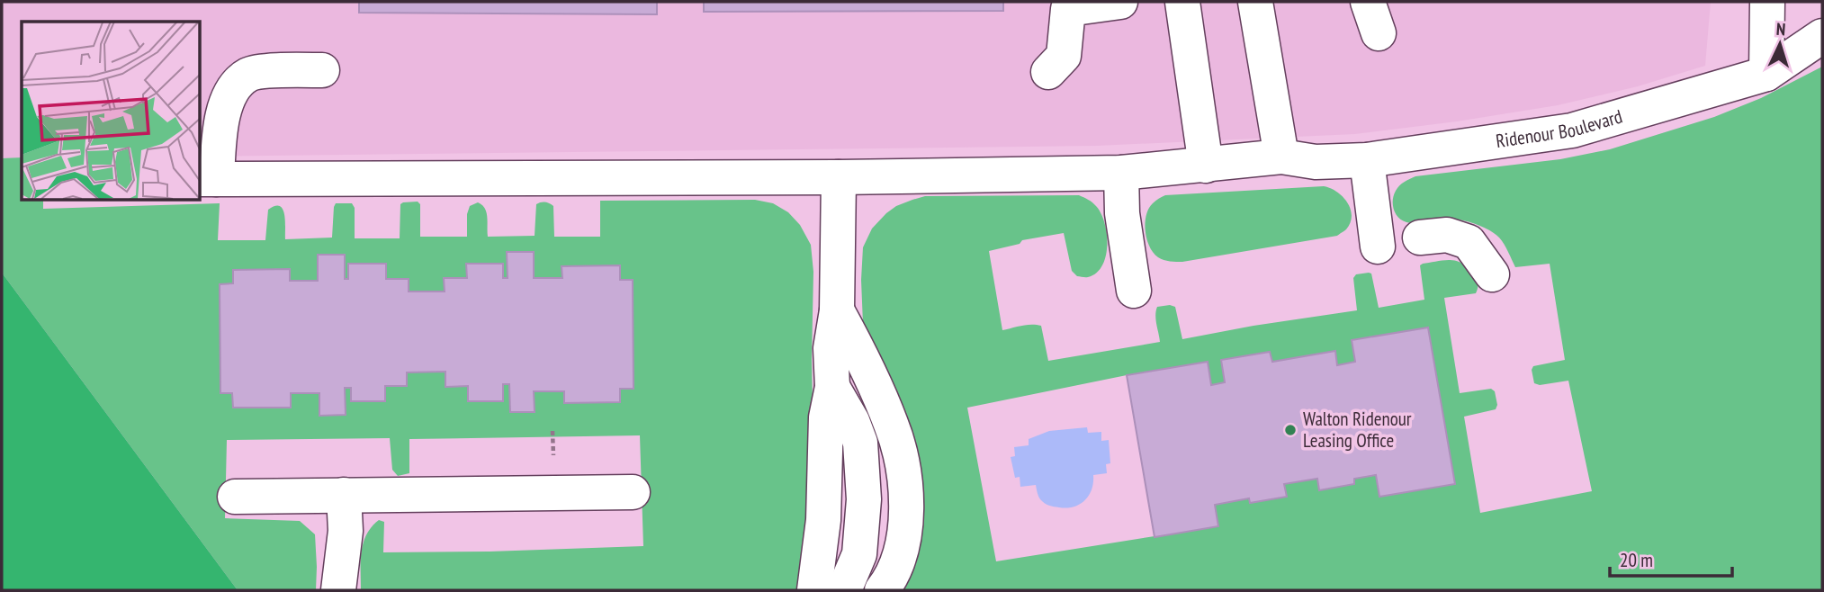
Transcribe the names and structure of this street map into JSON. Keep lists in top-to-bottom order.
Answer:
{
  "streets": {
    "street": ["Ridenour Boulevard"]
  },
  "places": ["Walton Ridenour Leasing Office"],
  "scale_bar": "20 m",
  "north": "top"
}
